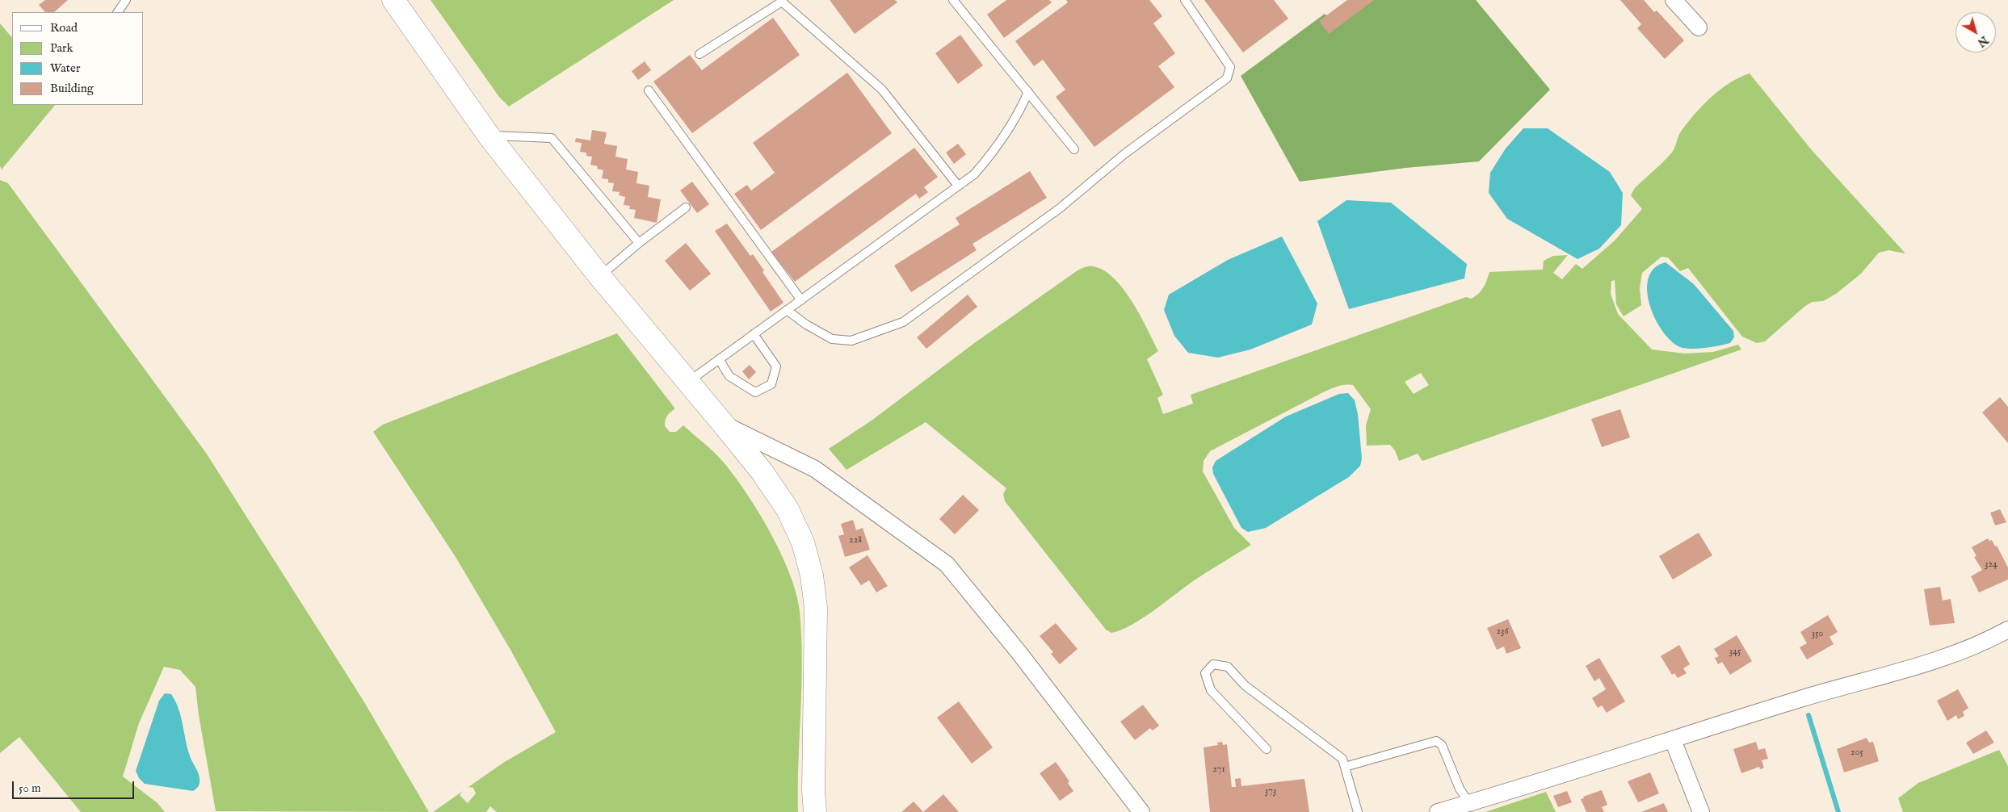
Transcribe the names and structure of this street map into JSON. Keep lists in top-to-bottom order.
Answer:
{
  "house_numbers": [
    "228",
    "324",
    "236",
    "350",
    "345",
    "205",
    "271",
    "373"
  ],
  "legend": [
    "Road",
    "Park",
    "Water",
    "Building"
  ],
  "scale_bar": "50 m",
  "north": "bottom right"
}
